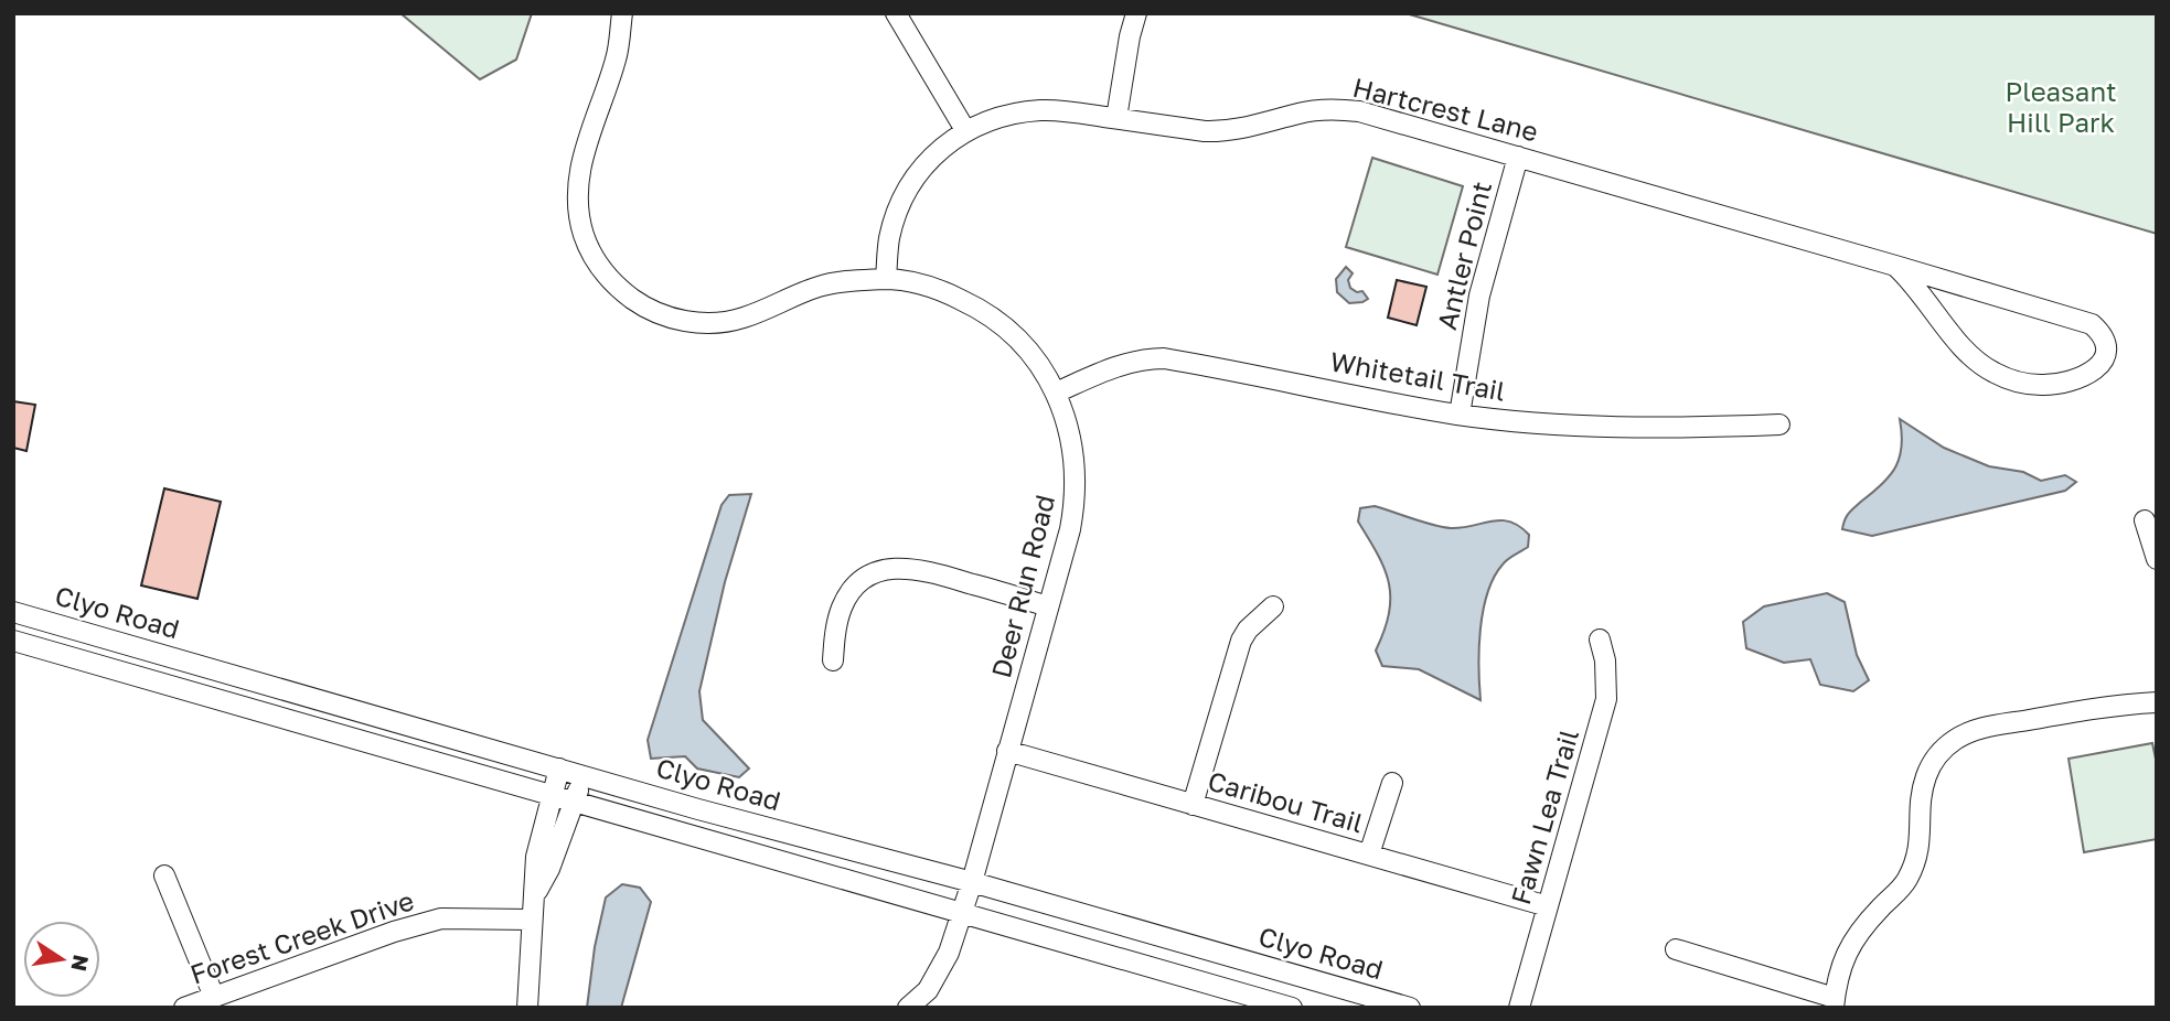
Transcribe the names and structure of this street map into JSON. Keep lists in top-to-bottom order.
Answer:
{
  "streets": {
    "street": [
      "Hartcrest Lane",
      "Antler Point",
      "Whitetail Trail",
      "Deer Run Road",
      "Clyo Road",
      "Caribou Trail",
      "Fawn Lea Trail",
      "Forest Creek Drive"
    ]
  },
  "crossings": [
    ["Hartcrest Lane", "Antler Point"],
    ["Hartcrest Lane", "Deer Run Road"],
    ["Antler Point", "Whitetail Trail"],
    ["Whitetail Trail", "Deer Run Road"],
    ["Deer Run Road", "Clyo Road"],
    ["Deer Run Road", "Caribou Trail"],
    ["Caribou Trail", "Fawn Lea Trail"]
  ],
  "parks": ["Pleasant Hill Park"],
  "north": "right"
}
